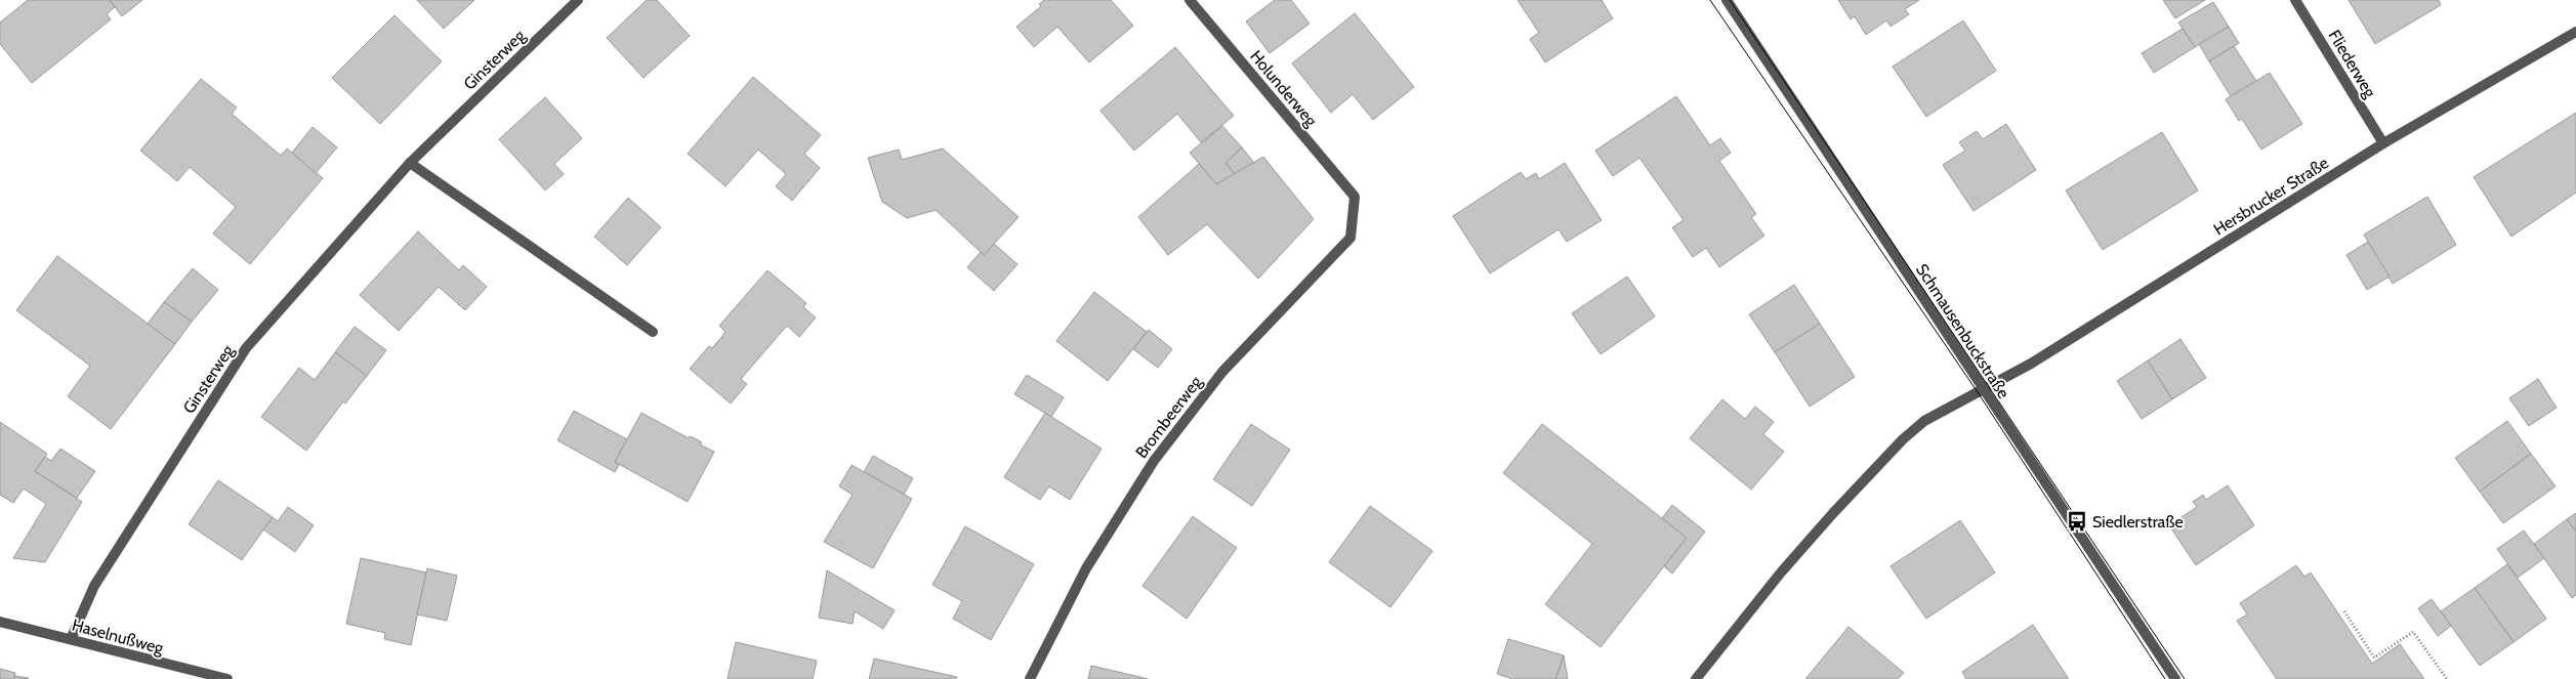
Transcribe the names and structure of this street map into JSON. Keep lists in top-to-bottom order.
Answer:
{
  "streets": {
    "street": [
      "Ginsterweg",
      "Fliederweg",
      "Holunderweg",
      "Hersbrucker Straße",
      "Schmausenbuckstraße",
      "Brombeerweg",
      "Haselnußweg"
    ]
  },
  "crossings": [
    ["Ginsterweg", "Haselnußweg"],
    ["Fliederweg", "Hersbrucker Straße"],
    ["Holunderweg", "Brombeerweg"],
    ["Hersbrucker Straße", "Schmausenbuckstraße"]
  ],
  "places": {
    "bus stop": ["Siedlerstraße"]
  }
}
